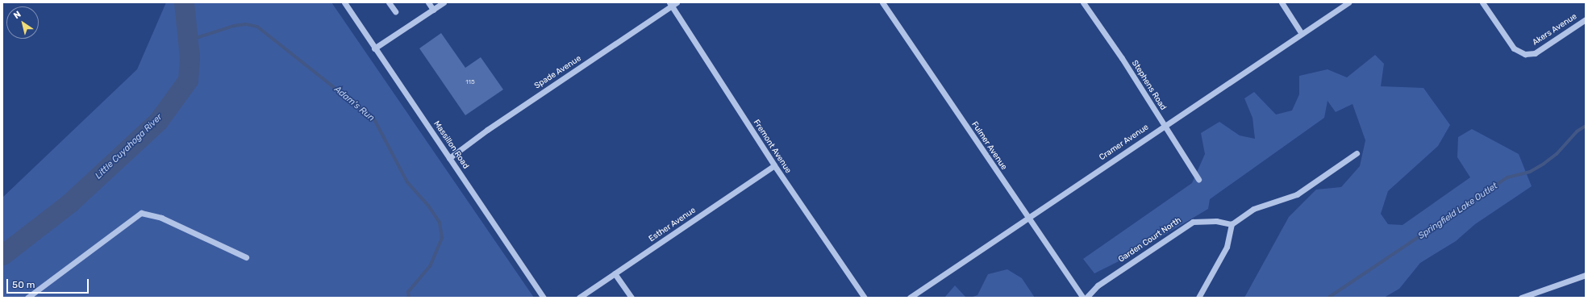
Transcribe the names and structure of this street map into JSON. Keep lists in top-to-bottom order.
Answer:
{
  "streets": {
    "street": [
      "Akers Avenue",
      "Spade Avenue",
      "Stephens Road",
      "Cramer Avenue",
      "Massillon Road",
      "Fulmer Avenue",
      "Fremont Avenue",
      "Esther Avenue",
      "Garden Court North"
    ]
  },
  "crossings": [
    ["Spade Avenue", "Massillon Road"],
    ["Spade Avenue", "Fremont Avenue"],
    ["Stephens Road", "Cramer Avenue"],
    ["Cramer Avenue", "Fulmer Avenue"],
    ["Fremont Avenue", "Esther Avenue"]
  ],
  "water": ["Adam's Run", "Little Cuyahoga River", "Springfield Lake Outlet"],
  "house_numbers": ["115"],
  "scale_bar": "50 m",
  "north": "top left"
}
